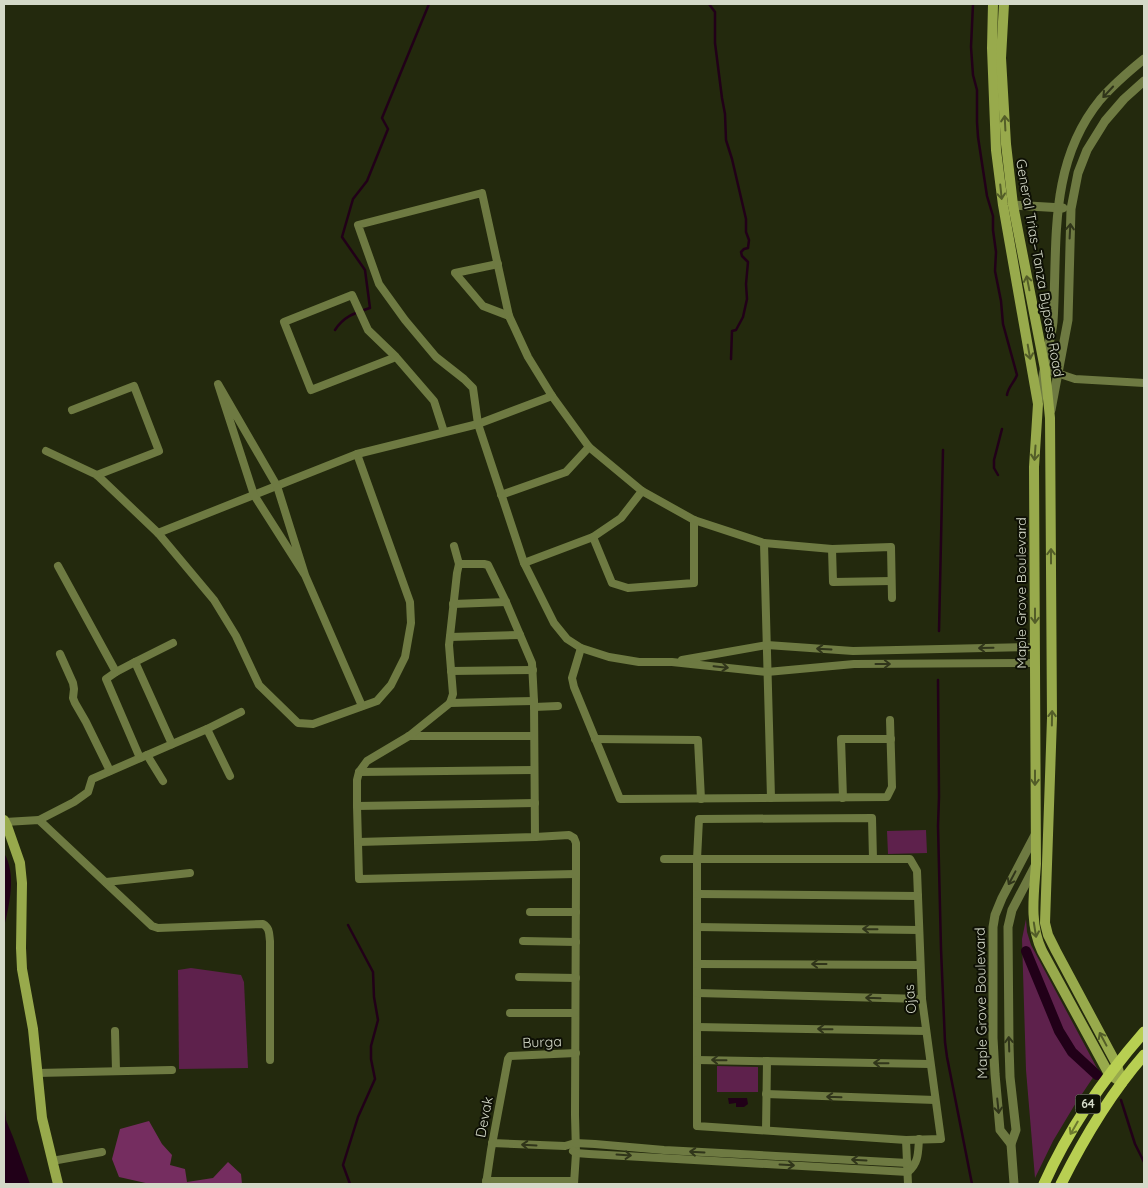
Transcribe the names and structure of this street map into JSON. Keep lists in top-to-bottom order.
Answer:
{
  "streets": {
    "main road": ["General Trias–Tanza Bypass Road", "Maple Grove Boulevard", "64"],
    "street": ["Ojas", "Burga", "Devak"]
  },
  "crossings": [
    ["General Trias–Tanza Bypass Road", "Maple Grove Boulevard"],
    ["Burga", "Devak"]
  ]
}
